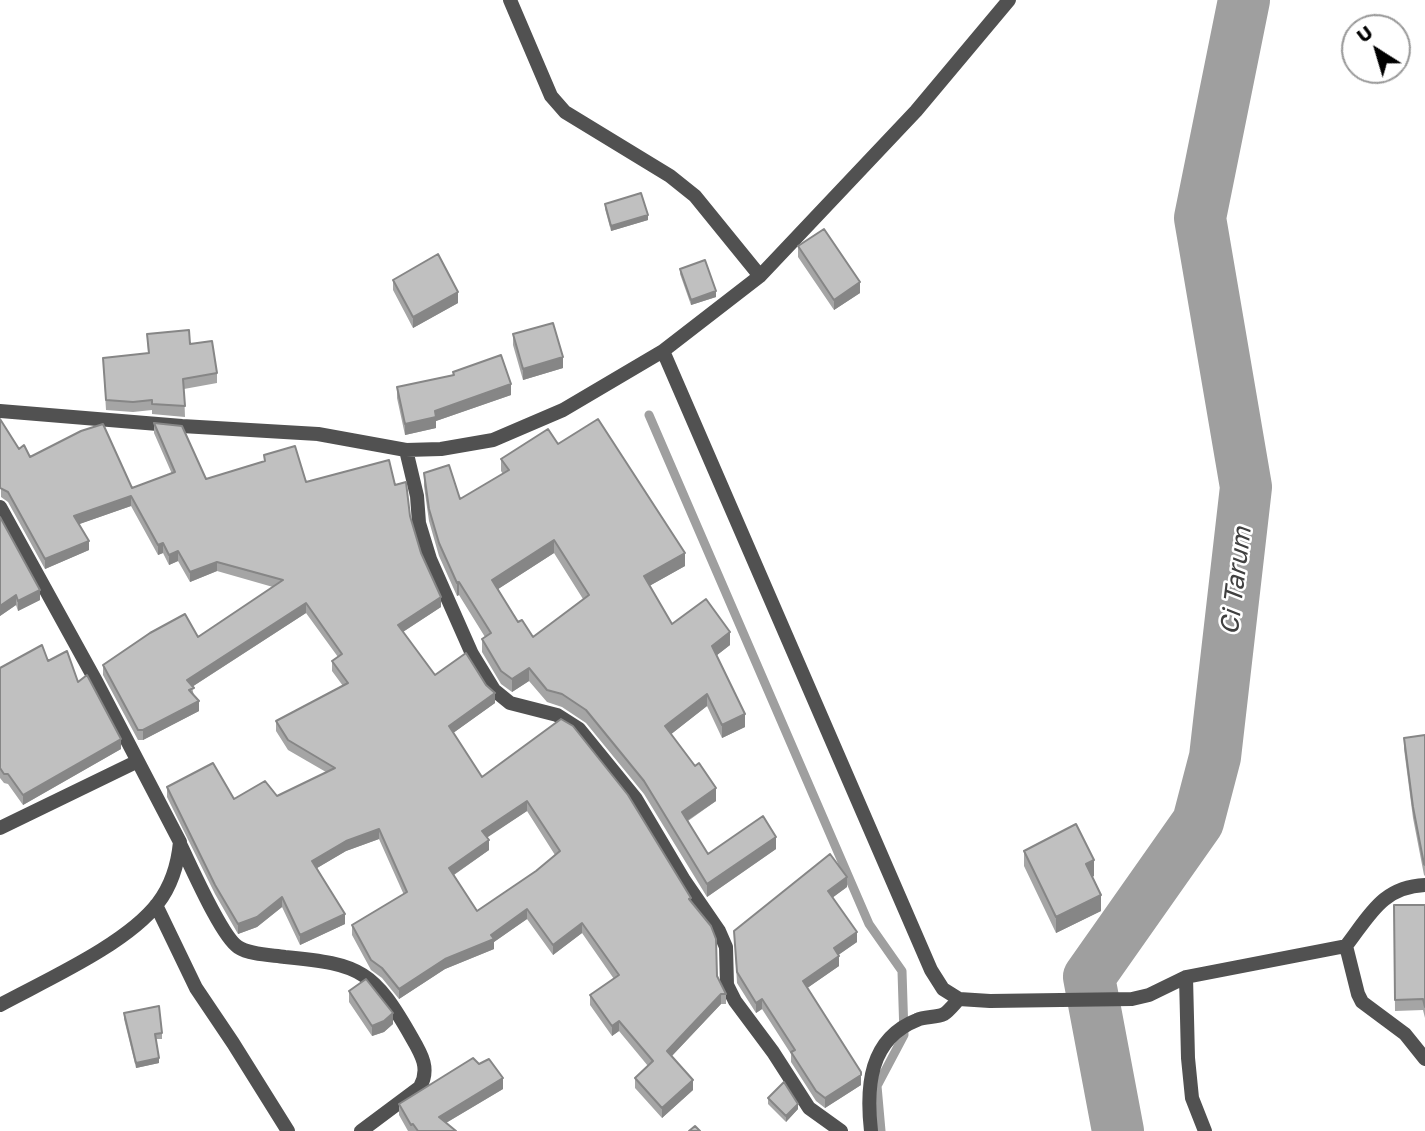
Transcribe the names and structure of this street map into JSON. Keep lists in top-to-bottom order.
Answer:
{
  "water": ["Ci Tarum"],
  "north": "top left"
}
